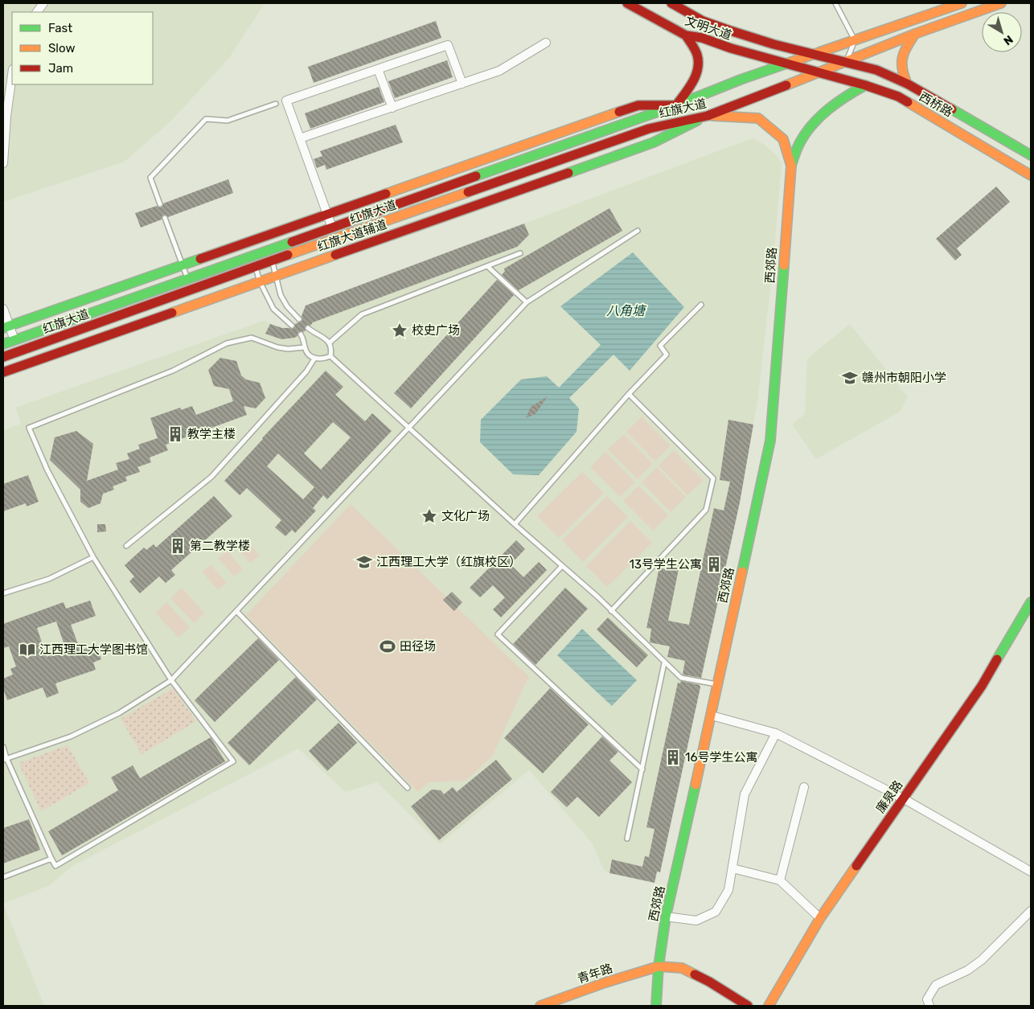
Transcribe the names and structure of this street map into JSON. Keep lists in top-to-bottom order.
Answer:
{
  "streets": {
    "main road": [
      "文明大道",
      "西桥路",
      "红旗大道",
      "红旗大道辅道",
      "西郊路",
      "廉泉路",
      "青年路"
    ]
  },
  "crossings": [
    ["文明大道", "西桥路"],
    ["文明大道", "红旗大道"],
    ["西桥路", "红旗大道"],
    ["红旗大道", "红旗大道辅道"],
    ["西郊路", "青年路"]
  ],
  "water": ["八角塘"],
  "places": {
    "place": ["校史广场", "文化广场"],
    "school or university": ["赣州市朝阳小学", "江西理工大学（红旗校区）"],
    "building": [
      "教学主楼",
      "第二教学楼",
      "13号学生公寓",
      "16号学生公寓"
    ],
    "sports": ["田径场"],
    "library": ["江西理工大学图书馆"]
  },
  "legend": ["Fast", "Slow", "Jam"],
  "north": "bottom right"
}
